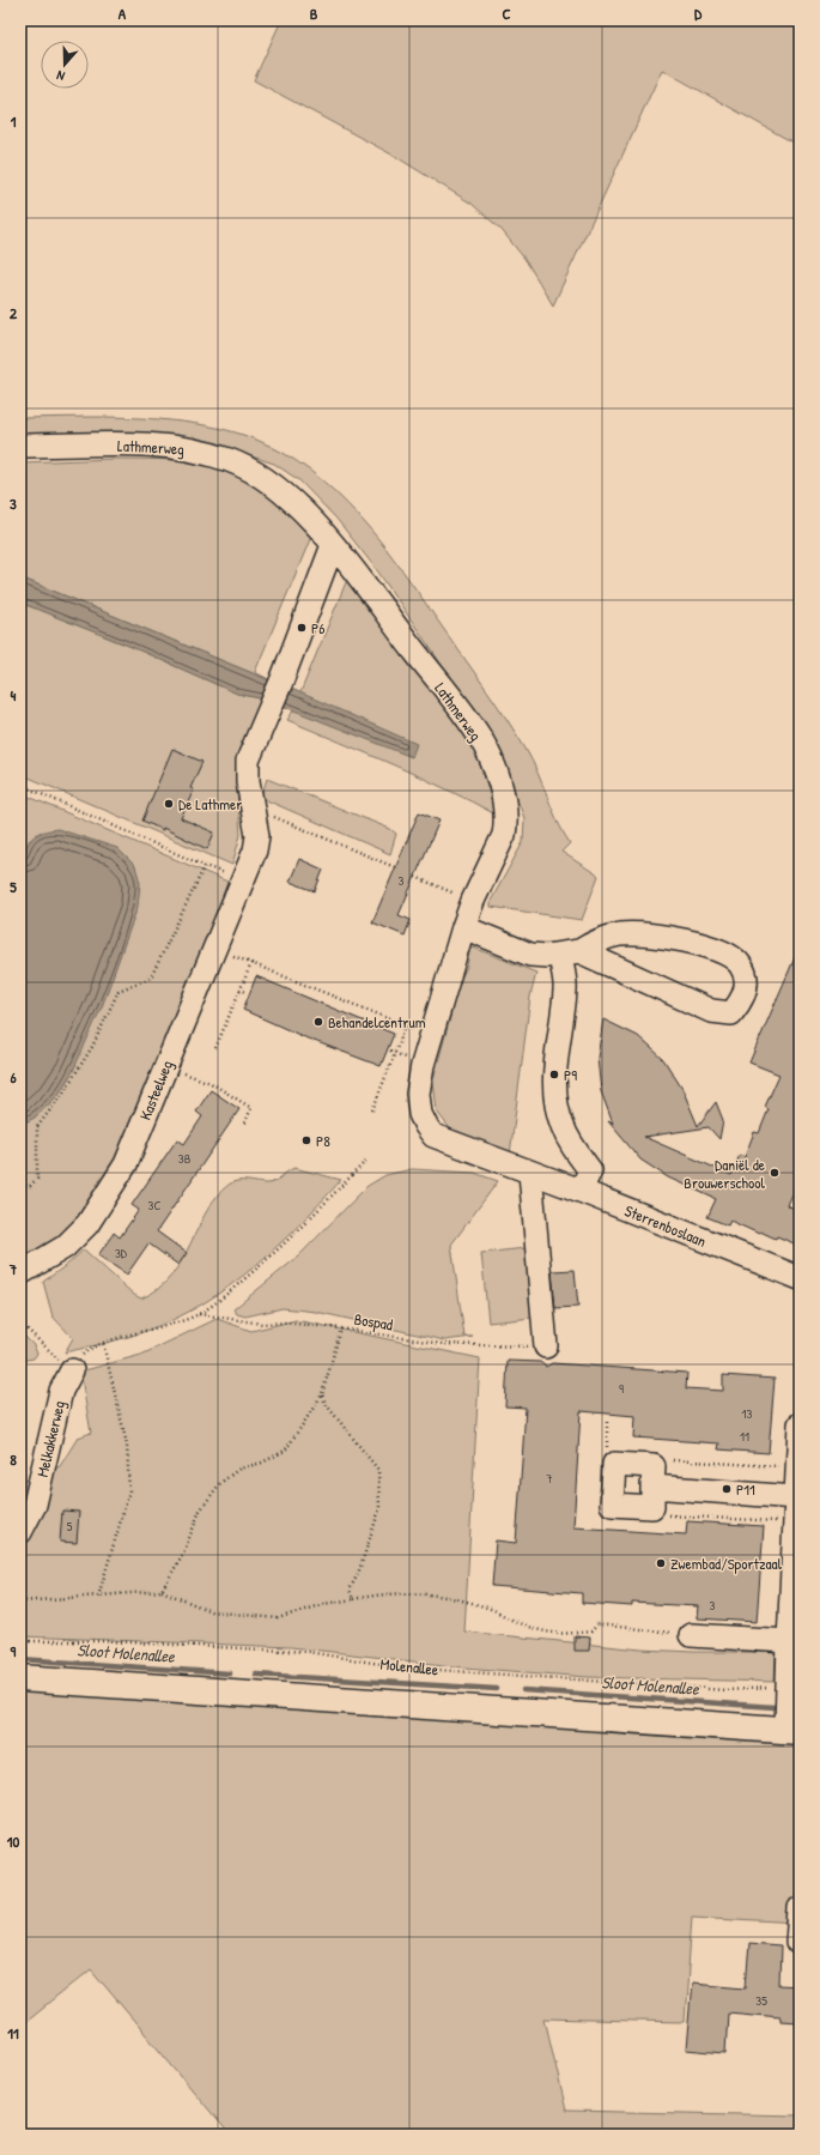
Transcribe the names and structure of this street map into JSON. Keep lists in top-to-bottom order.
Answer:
{
  "streets": {
    "street": [
      "Lathmerweg",
      "Kasteelweg",
      "Sterrenboslaan",
      "Melkakkerweg"
    ],
    "path": ["Bospad", "Molenallee"]
  },
  "crossings": [
    ["Lathmerweg", "Sterrenboslaan"]
  ],
  "water": ["Sloot Molenallee"],
  "places": [
    "P6",
    "De Lathmer",
    "Behandelcentrum",
    "P9",
    "P8",
    "Daniël de Brouwerschool",
    "P11",
    "Zwembad/Sportzaal"
  ],
  "house_numbers": [
    "3",
    "3B",
    "3C",
    "3D",
    "9",
    "13",
    "11",
    "7",
    "5",
    "3",
    "35"
  ],
  "north": "bottom",
  "grid": {
    "columns": [
      "A",
      "B",
      "C",
      "D"
    ],
    "rows": [
      "1",
      "2",
      "3",
      "4",
      "5",
      "6",
      "7",
      "8",
      "9",
      "10",
      "11"
    ]
  }
}
